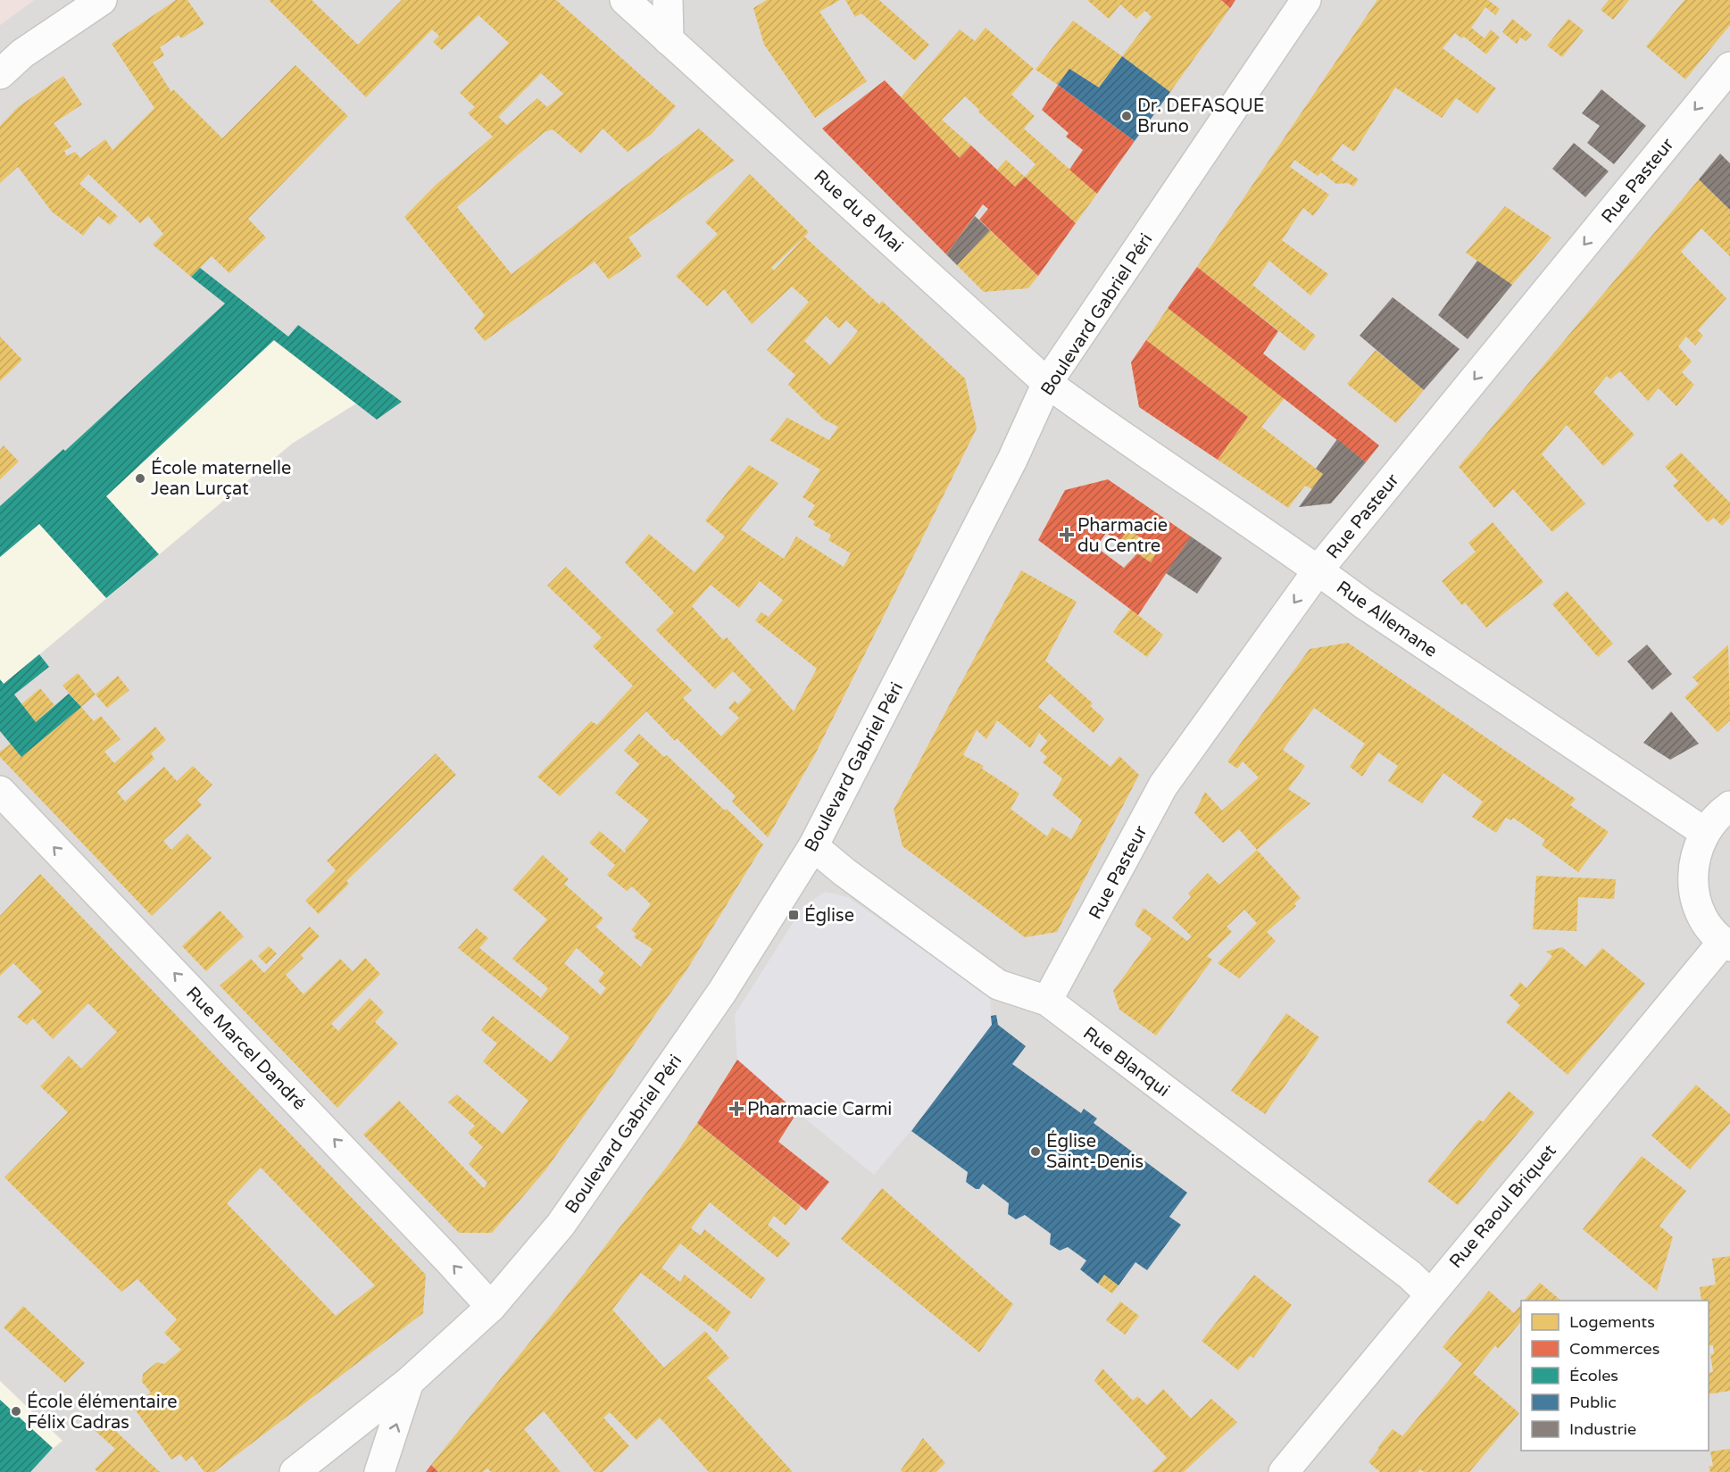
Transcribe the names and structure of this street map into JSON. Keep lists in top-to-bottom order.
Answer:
{
  "streets": {
    "street": [
      "Rue Pasteur",
      "Rue du 8 Mai",
      "Boulevard Gabriel Péri",
      "Rue Allemane",
      "Rue Marcel Dandré",
      "Rue Blanqui",
      "Rue Raoul Briquet"
    ]
  },
  "crossings": [
    ["Rue Pasteur", "Rue Allemane"],
    ["Rue Pasteur", "Rue Blanqui"],
    ["Rue du 8 Mai", "Boulevard Gabriel Péri"],
    ["Rue du 8 Mai", "Rue Allemane"],
    ["Boulevard Gabriel Péri", "Rue Allemane"],
    ["Boulevard Gabriel Péri", "Rue Marcel Dandré"],
    ["Boulevard Gabriel Péri", "Rue Blanqui"],
    ["Rue Blanqui", "Rue Raoul Briquet"]
  ],
  "one_way": ["Rue Pasteur", "Rue Marcel Dandré"],
  "places": {
    "other": [
      "Dr. DEFASQUE Bruno",
      "École maternelle Jean Lurçat",
      "Église Saint-Denis",
      "École élémentaire Félix Cadras"
    ],
    "health": ["Pharmacie du Centre", "Pharmacie Carmi"],
    "transit": ["Église"]
  },
  "legend": [
    "Logements",
    "Commerces",
    "Écoles",
    "Public",
    "Industrie"
  ]
}
